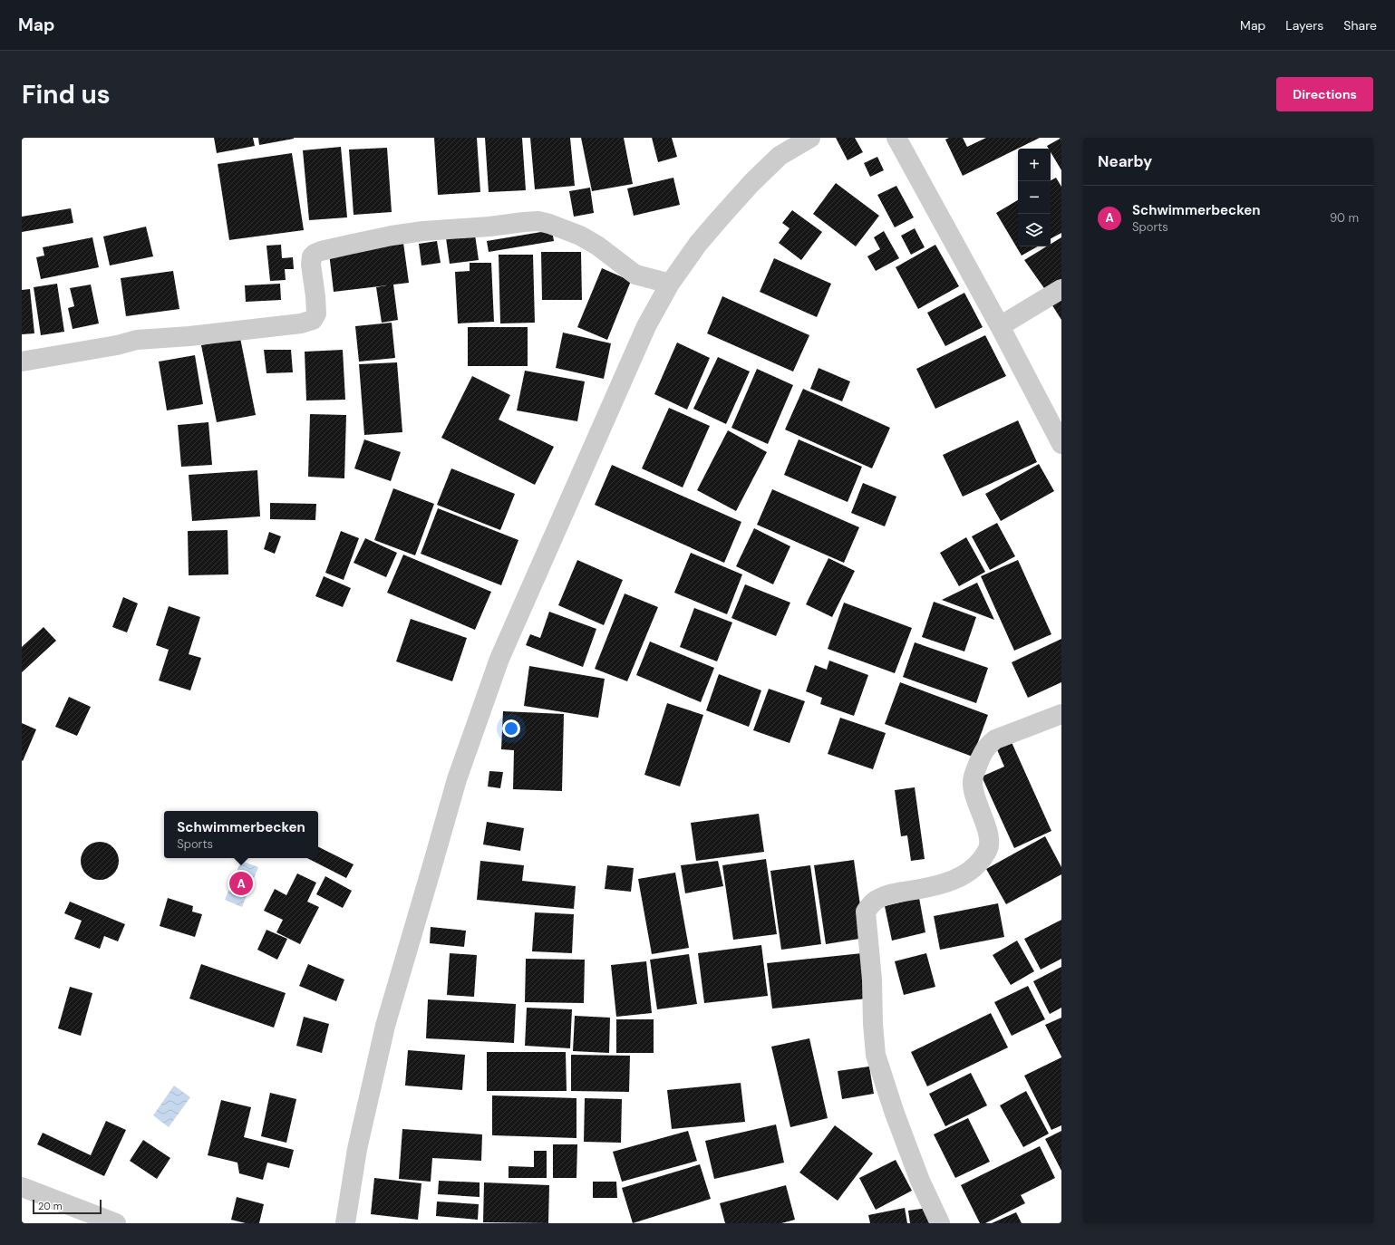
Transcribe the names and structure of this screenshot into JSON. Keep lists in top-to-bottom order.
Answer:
{
  "scale_bar": "20 m",
  "page": {
    "header": "Map",
    "nav": ["Map", "Layers", "Share"],
    "buttons": "Directions",
    "title": "Find us",
    "heading": "Nearby",
    "map_buttons": ["+", "−"],
    "list": [
      {
        "mark": "A",
        "name": "Schwimmerbecken",
        "note": "Sports",
        "value": "90 m"
      }
    ],
    "popup": ["Schwimmerbecken", "Sports"],
    "pins": "A",
    "scale": "20 m"
  }
}
